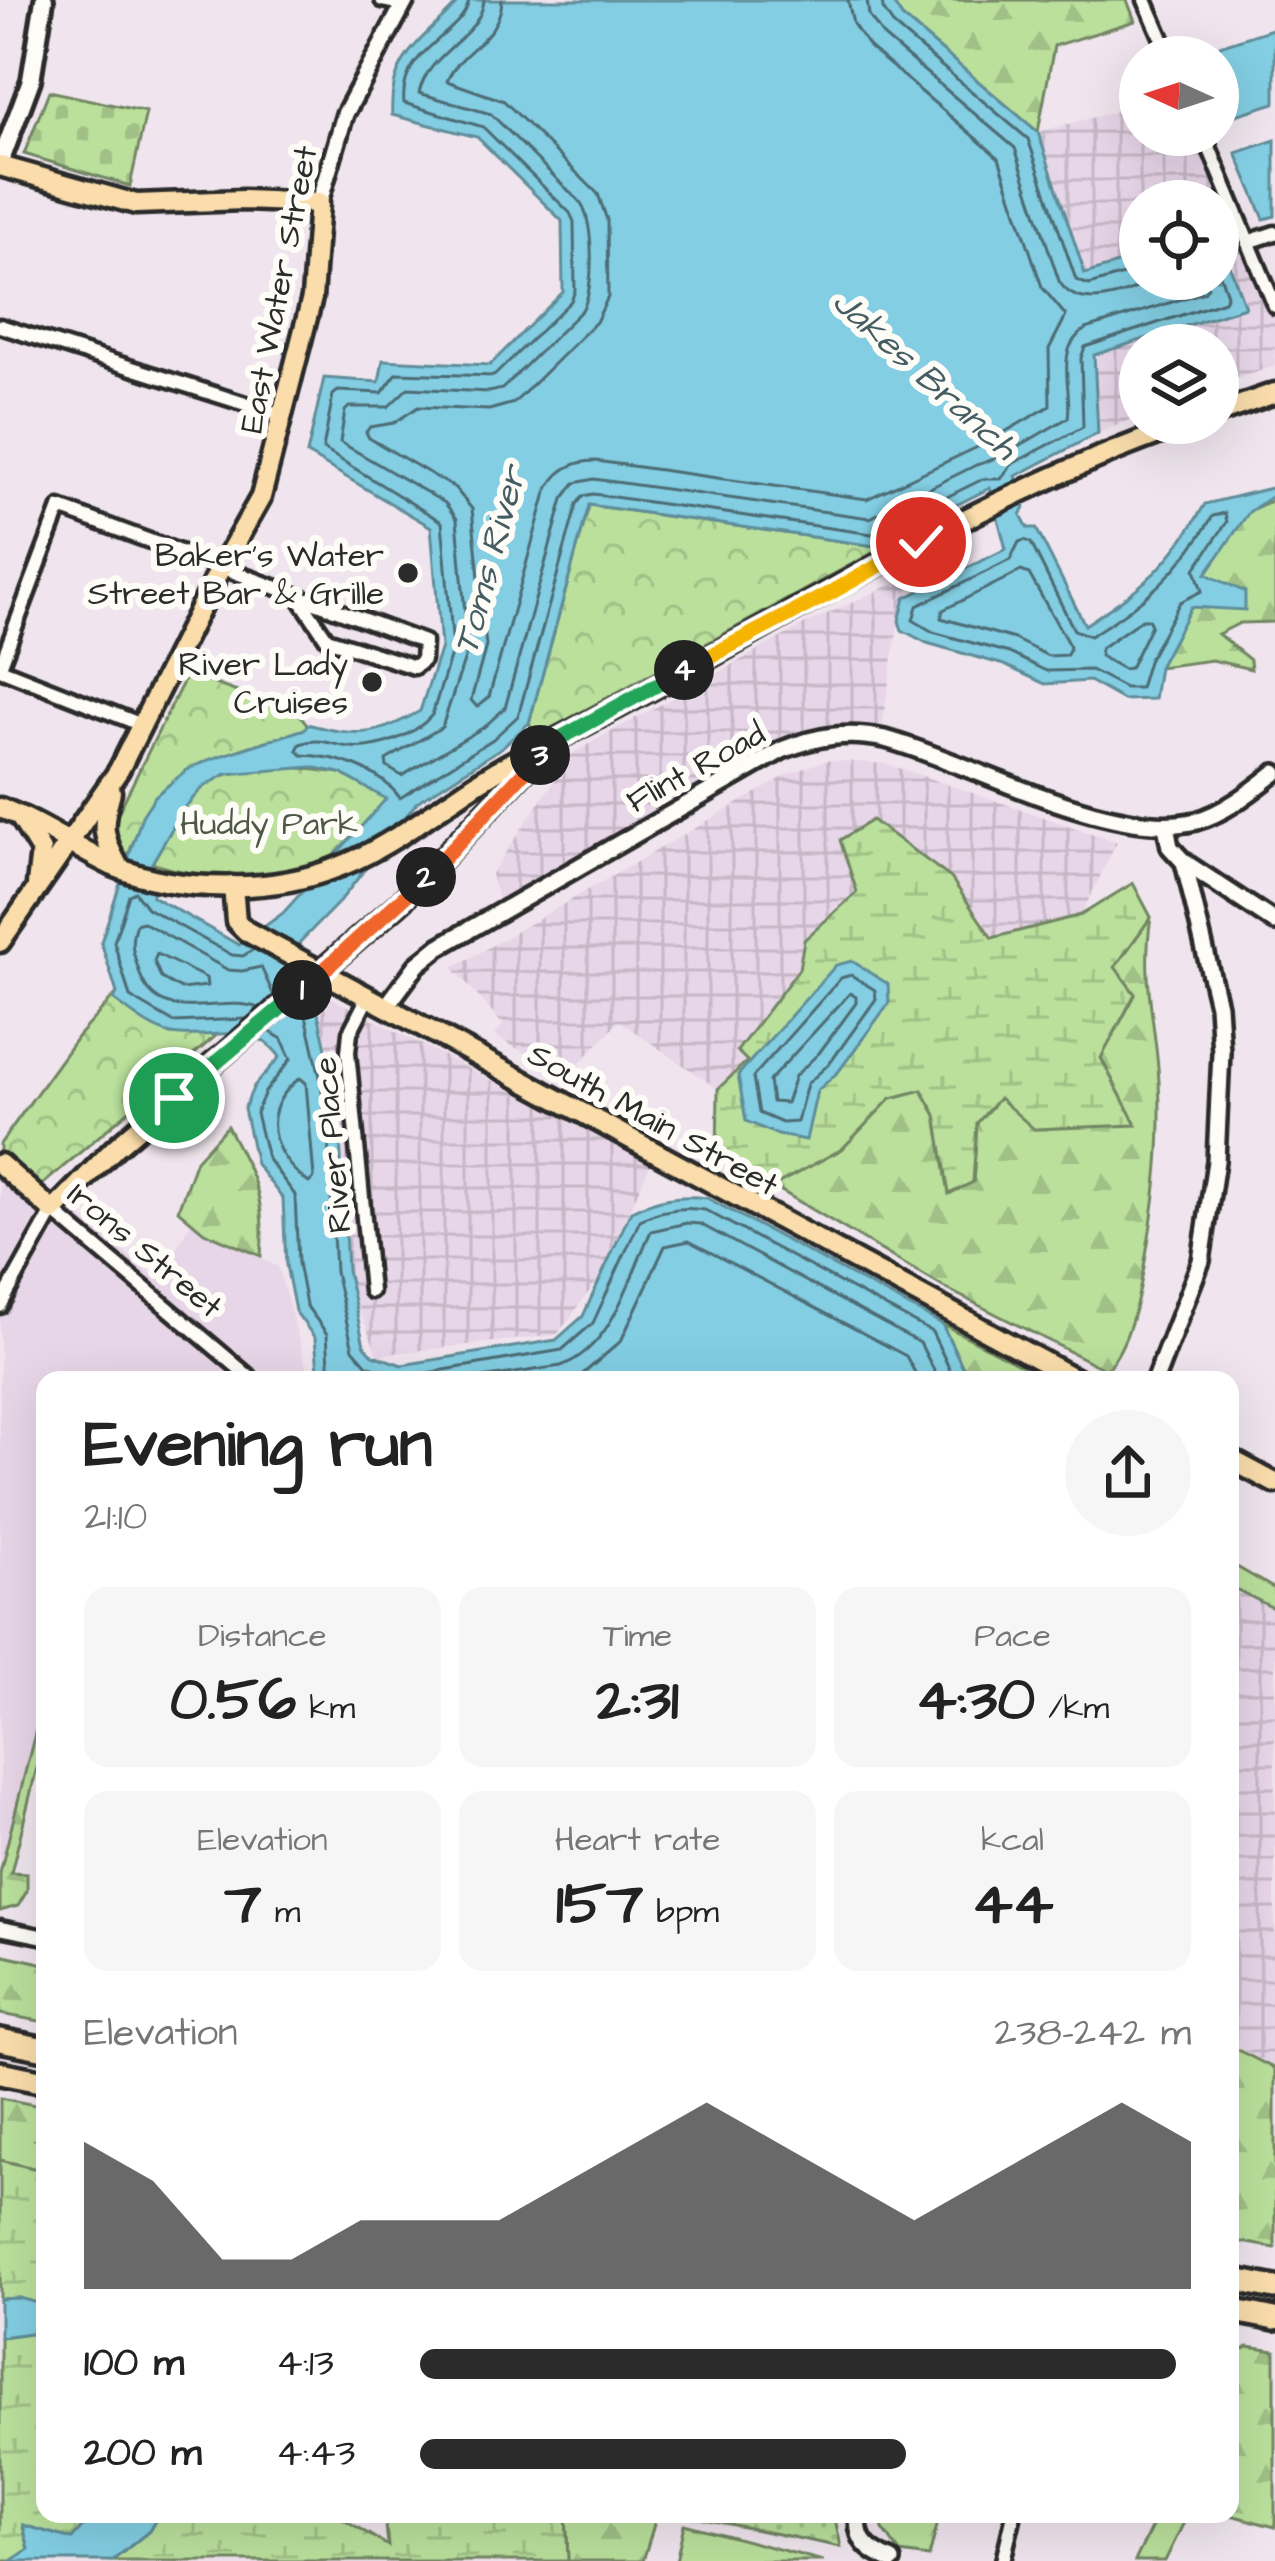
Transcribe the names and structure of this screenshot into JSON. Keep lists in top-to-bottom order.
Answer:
{
  "streets": {
    "main road": ["East Water Street", "South Main Street", "Irons Street"],
    "street": ["Flint Road", "River Place"]
  },
  "crossings": [
    ["Flint Road", "South Main Street"],
    ["South Main Street", "River Place"]
  ],
  "water": ["Jakes Branch", "Toms River"],
  "parks": ["Huddy Park"],
  "places": ["Baker's Water Street Bar & Grille", "River Lady Cruises"],
  "north": "left",
  "page": {
    "pins": [
      "4",
      "3",
      "2",
      "1"
    ],
    "heading": ["Evening run", "21:10"],
    "stats": [
      ["Distance", "0.56 km"],
      ["Time", "2:31"],
      ["Pace", "4:30 /km"],
      ["Elevation", "7 m"],
      ["Heart rate", "157 bpm"],
      ["kcal", "44"]
    ],
    "chart": ["Elevation", "238–242 m"],
    "list": [
      {
        "name": "100 m",
        "note": "4:13"
      },
      {
        "name": "200 m",
        "note": "4:43"
      }
    ]
  }
}
